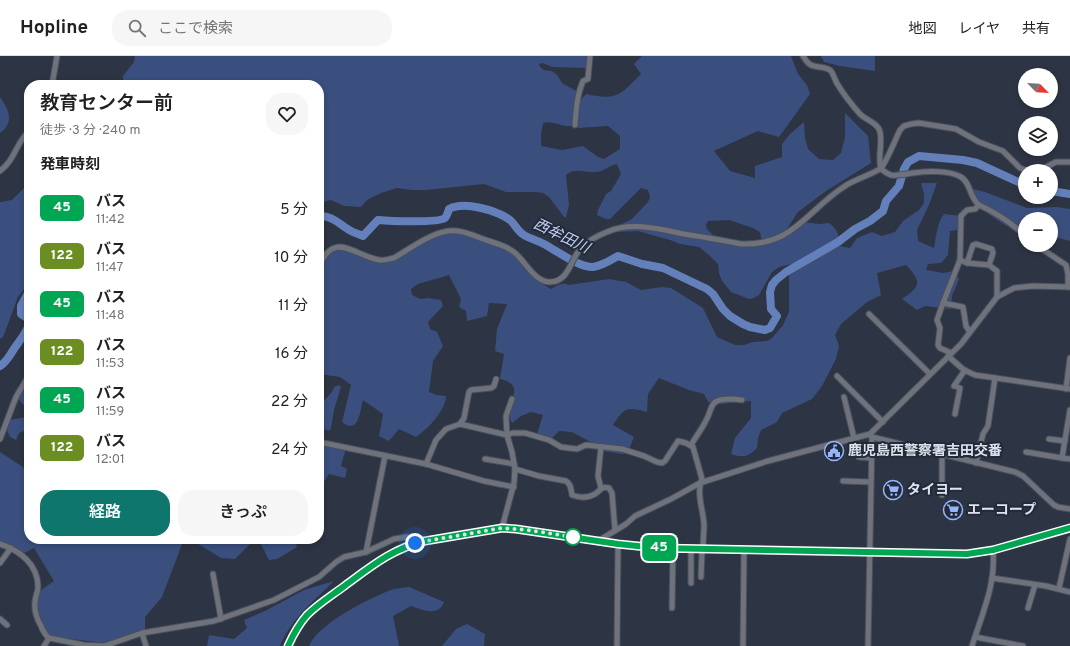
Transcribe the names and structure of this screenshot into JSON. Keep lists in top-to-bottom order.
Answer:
{
  "water": ["西牟田川"],
  "places": {
    "public building": ["鹿児島西警察署吉田交番"],
    "supermarket": ["タイヨー", "エーコープ"]
  },
  "lines": ["bus line 45"],
  "north": "bottom right",
  "page": {
    "header": "Hopline",
    "search": "ここで検索",
    "nav": ["地図", "レイヤ", "共有"],
    "on_map": "45",
    "map_buttons": ["+", "−"],
    "heading": [
      ["教育センター前", "徒歩 · 3 分 · 240 m"],
      "発車時刻"
    ],
    "list": [
      {
        "mark": "45",
        "name": "バス",
        "note": "11:42",
        "value": "5 分"
      },
      {
        "mark": "122",
        "name": "バス",
        "note": "11:47",
        "value": "10 分"
      },
      {
        "mark": "45",
        "name": "バス",
        "note": "11:48",
        "value": "11 分"
      },
      {
        "mark": "122",
        "name": "バス",
        "note": "11:53",
        "value": "16 分"
      },
      {
        "mark": "45",
        "name": "バス",
        "note": "11:59",
        "value": "22 分"
      },
      {
        "mark": "122",
        "name": "バス",
        "note": "12:01",
        "value": "24 分"
      }
    ],
    "buttons": ["経路", "きっぷ"]
  }
}
